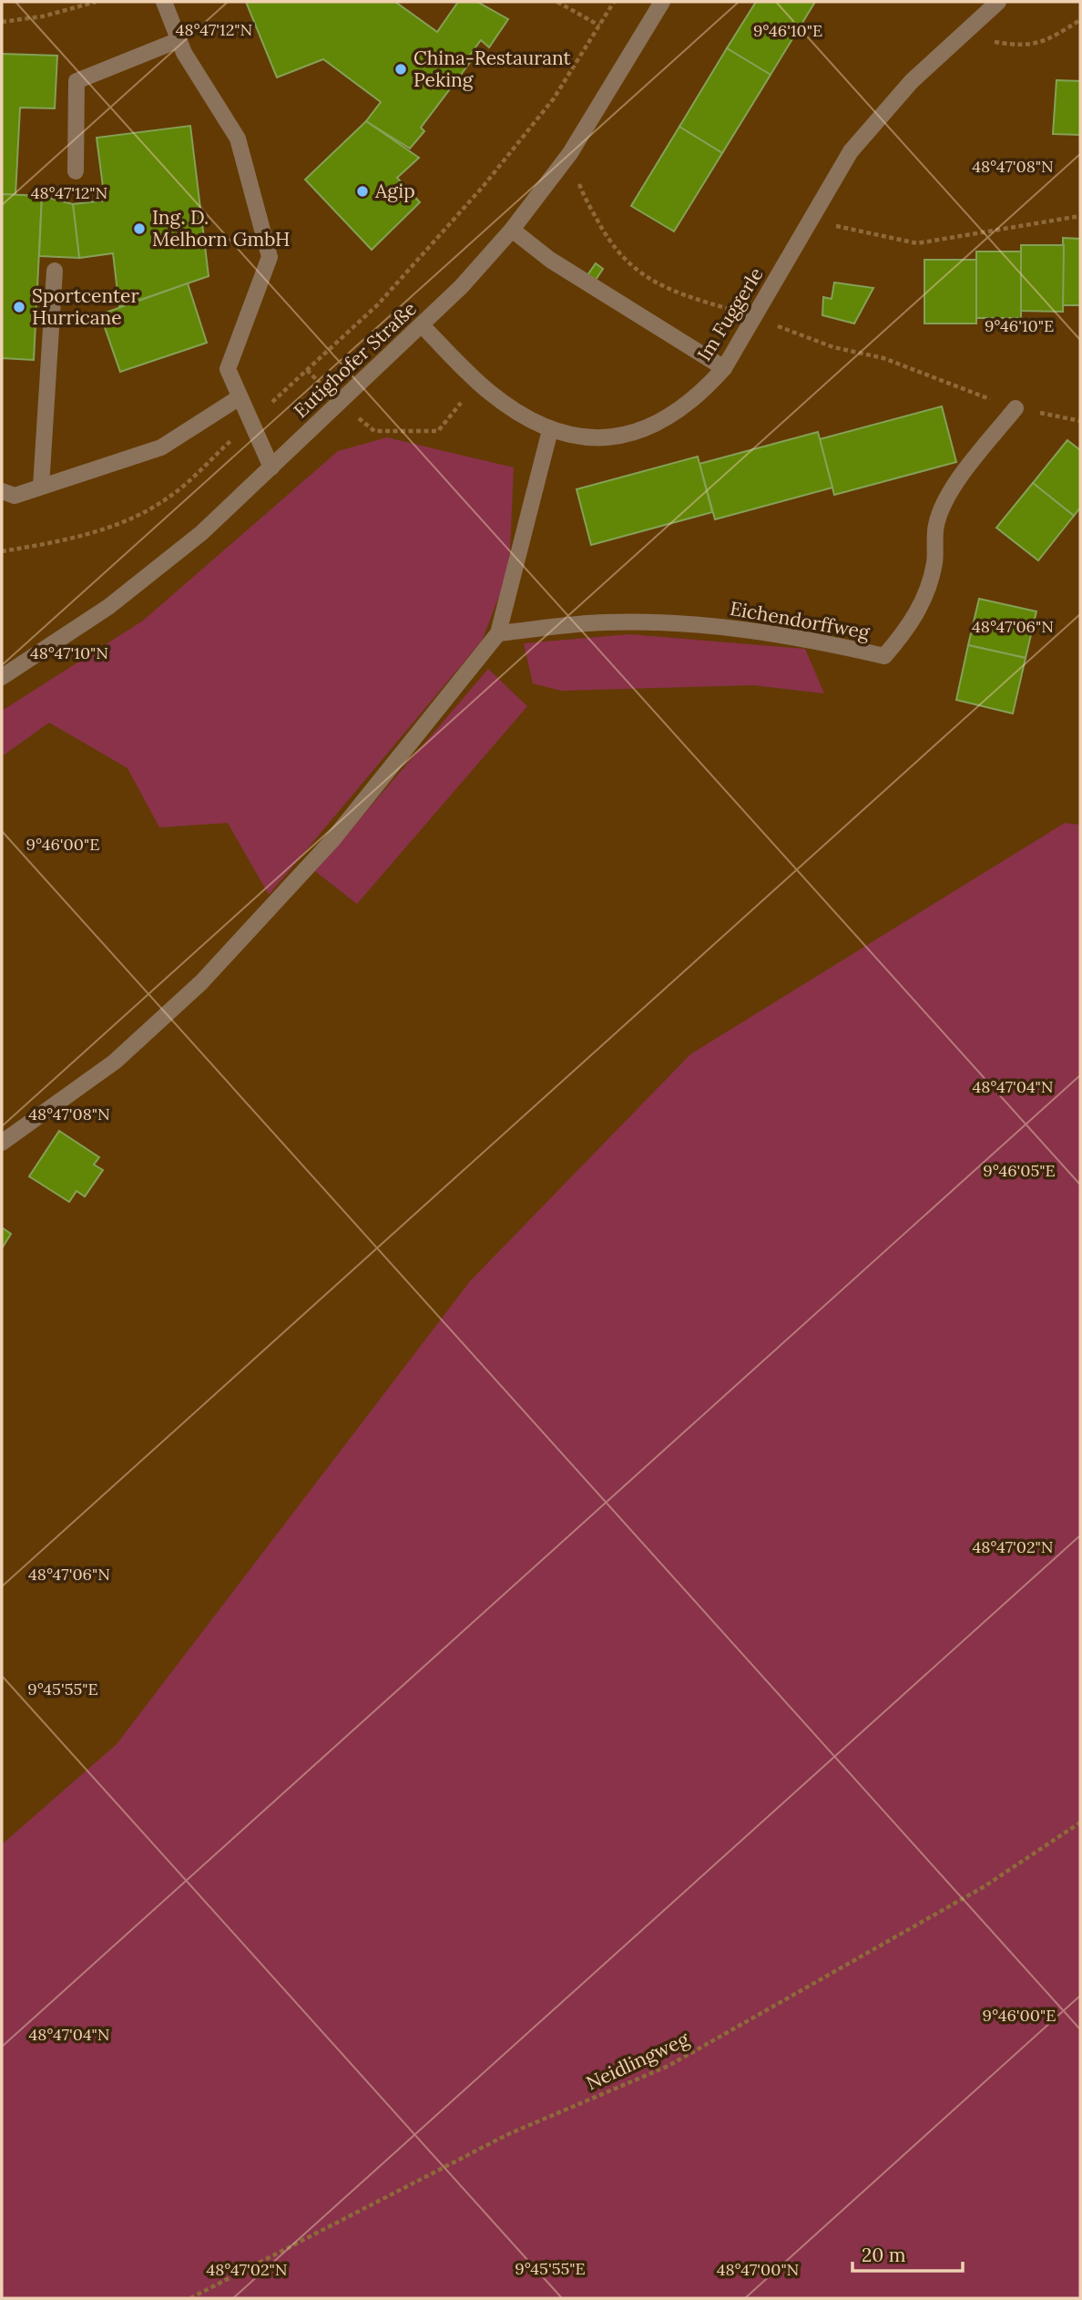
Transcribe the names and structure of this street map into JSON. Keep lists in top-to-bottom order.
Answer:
{
  "streets": {
    "street": ["Im Fuggerle", "Eutighofer Straße", "Eichendorffweg"],
    "path": ["Neidlingweg"]
  },
  "crossings": [
    ["Im Fuggerle", "Eutighofer Straße"]
  ],
  "places": [
    "China-Restaurant Peking",
    "Agip",
    "Ing. D. Melhorn GmbH",
    "Sportcenter Hurricane"
  ],
  "scale_bar": "20 m",
  "coordinates": [
    "48°47'12\"N",
    "9°46'10\"E",
    "48°47'08\"N",
    "48°47'06\"N",
    "48°47'10\"N",
    "9°46'00\"E",
    "48°47'04\"N",
    "9°46'05\"E",
    "48°47'02\"N",
    "9°45'55\"E",
    "48°47'00\"N"
  ]
}
